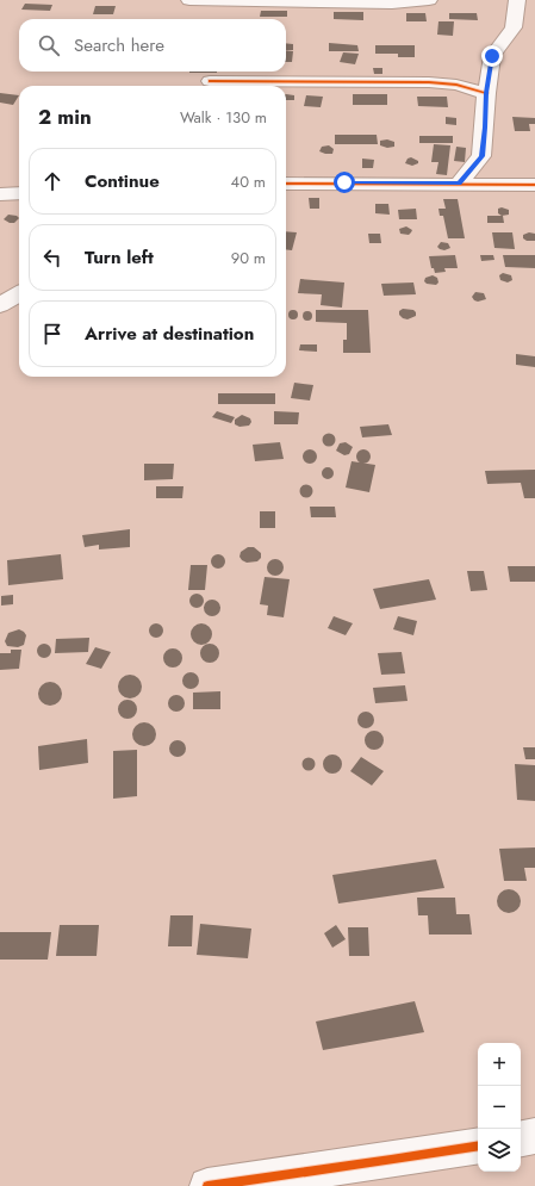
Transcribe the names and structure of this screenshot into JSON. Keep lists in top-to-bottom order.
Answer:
{
  "page": {
    "search": "Search here",
    "heading": ["2 min", "Walk · 130 m"],
    "list": [
      ["Continue", "40 m"],
      ["Turn left", "90 m"],
      "Arrive at destination"
    ],
    "map_buttons": ["+", "−"]
  }
}
